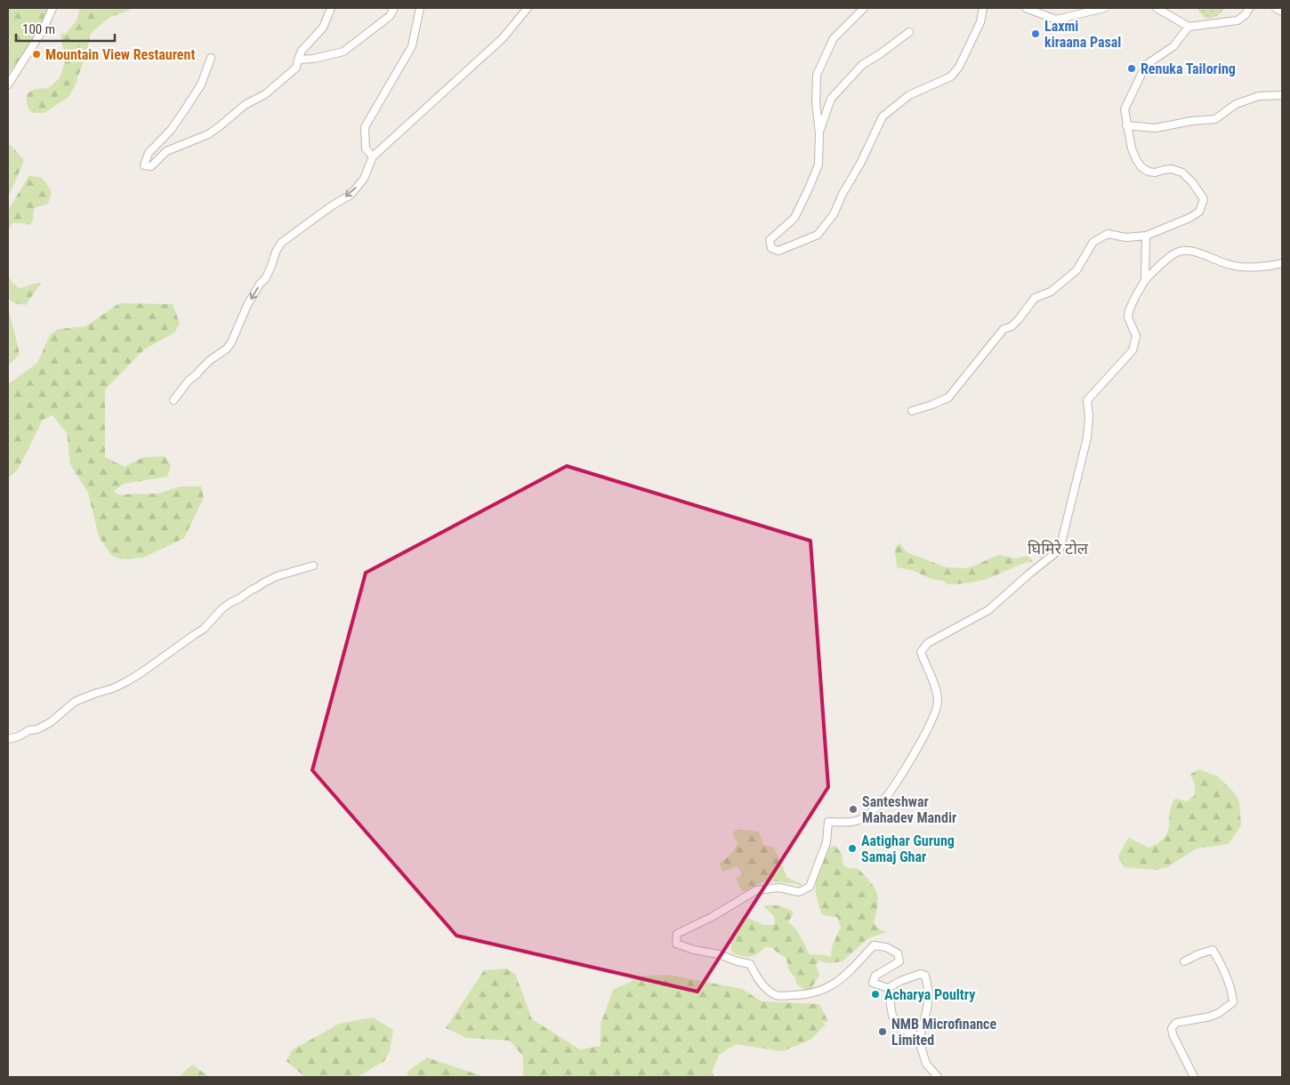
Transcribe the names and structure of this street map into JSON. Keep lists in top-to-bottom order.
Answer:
{
  "districts": ["घिमिरे टोल"],
  "places": [
    "Laxmi kiraana Pasal",
    "Mountain View Restaurent",
    "Renuka Tailoring",
    "Santeshwar Mahadev Mandir",
    "Aatighar Gurung Samaj Ghar",
    "Acharya Poultry",
    "NMB Microfinance Limited"
  ],
  "scale_bar": "100 m"
}
